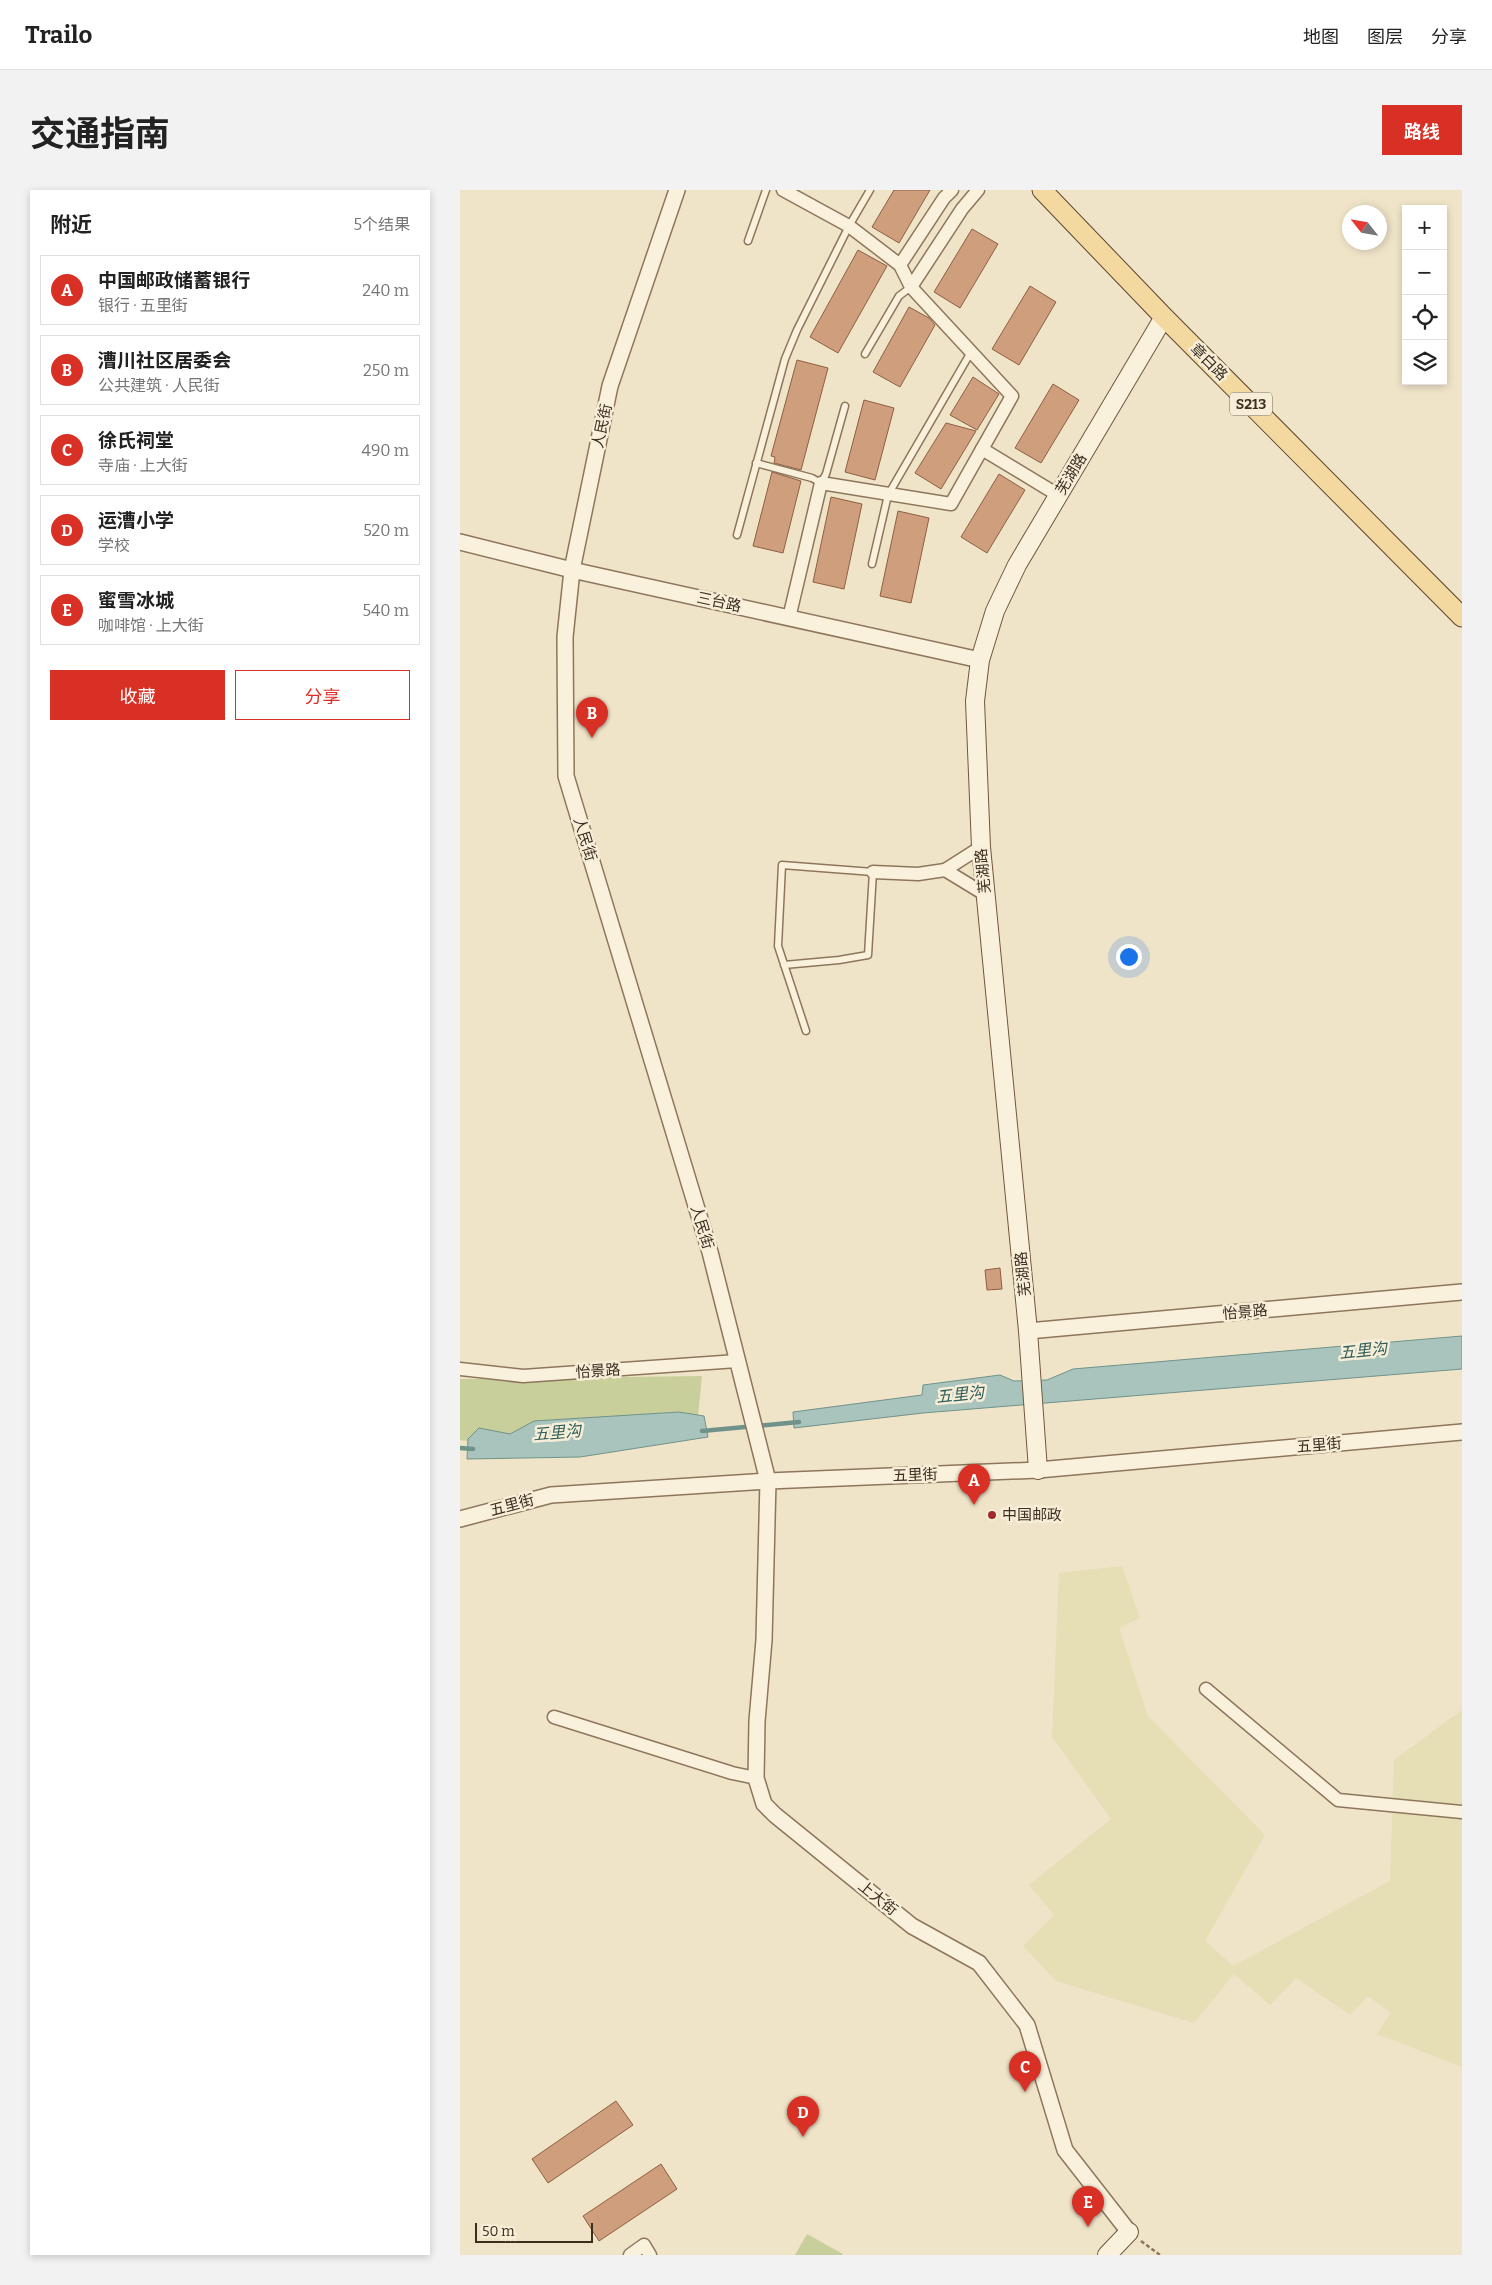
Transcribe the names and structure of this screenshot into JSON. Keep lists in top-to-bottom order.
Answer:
{
  "streets": {
    "main road": ["章白路", "S213", "芜湖路"],
    "street": [
      "人民街",
      "三台路",
      "怡景路",
      "五里街",
      "上大街"
    ]
  },
  "crossings": [
    ["章白路", "芜湖路"],
    ["人民街", "三台路"],
    ["人民街", "怡景路"],
    ["人民街", "五里街"],
    ["人民街", "上大街"],
    ["芜湖路", "三台路"],
    ["芜湖路", "怡景路"],
    ["芜湖路", "五里街"],
    ["五里街", "上大街"]
  ],
  "water": ["五里沟"],
  "places": ["中国邮政"],
  "scale_bar": "50 m",
  "north": "top left",
  "page": {
    "header": "Trailo",
    "nav": ["地图", "图层", "分享"],
    "title": "交通指南",
    "buttons": [
      "路线",
      ["收藏", "分享"]
    ],
    "heading": ["附近", "5个结果"],
    "map_buttons": ["+", "−"],
    "list": [
      {
        "mark": "A",
        "name": "中国邮政储蓄银行",
        "note": "银行 · 五里街",
        "value": "240 m"
      },
      {
        "mark": "B",
        "name": "漕川社区居委会",
        "note": "公共建筑 · 人民街",
        "value": "250 m"
      },
      {
        "mark": "C",
        "name": "徐氏祠堂",
        "note": "寺庙 · 上大街",
        "value": "490 m"
      },
      {
        "mark": "D",
        "name": "运漕小学",
        "note": "学校",
        "value": "520 m"
      },
      {
        "mark": "E",
        "name": "蜜雪冰城",
        "note": "咖啡馆 · 上大街",
        "value": "540 m"
      }
    ],
    "pins": [
      "B",
      "A",
      "C",
      "D",
      "E"
    ],
    "scale": "50 m"
  }
}
